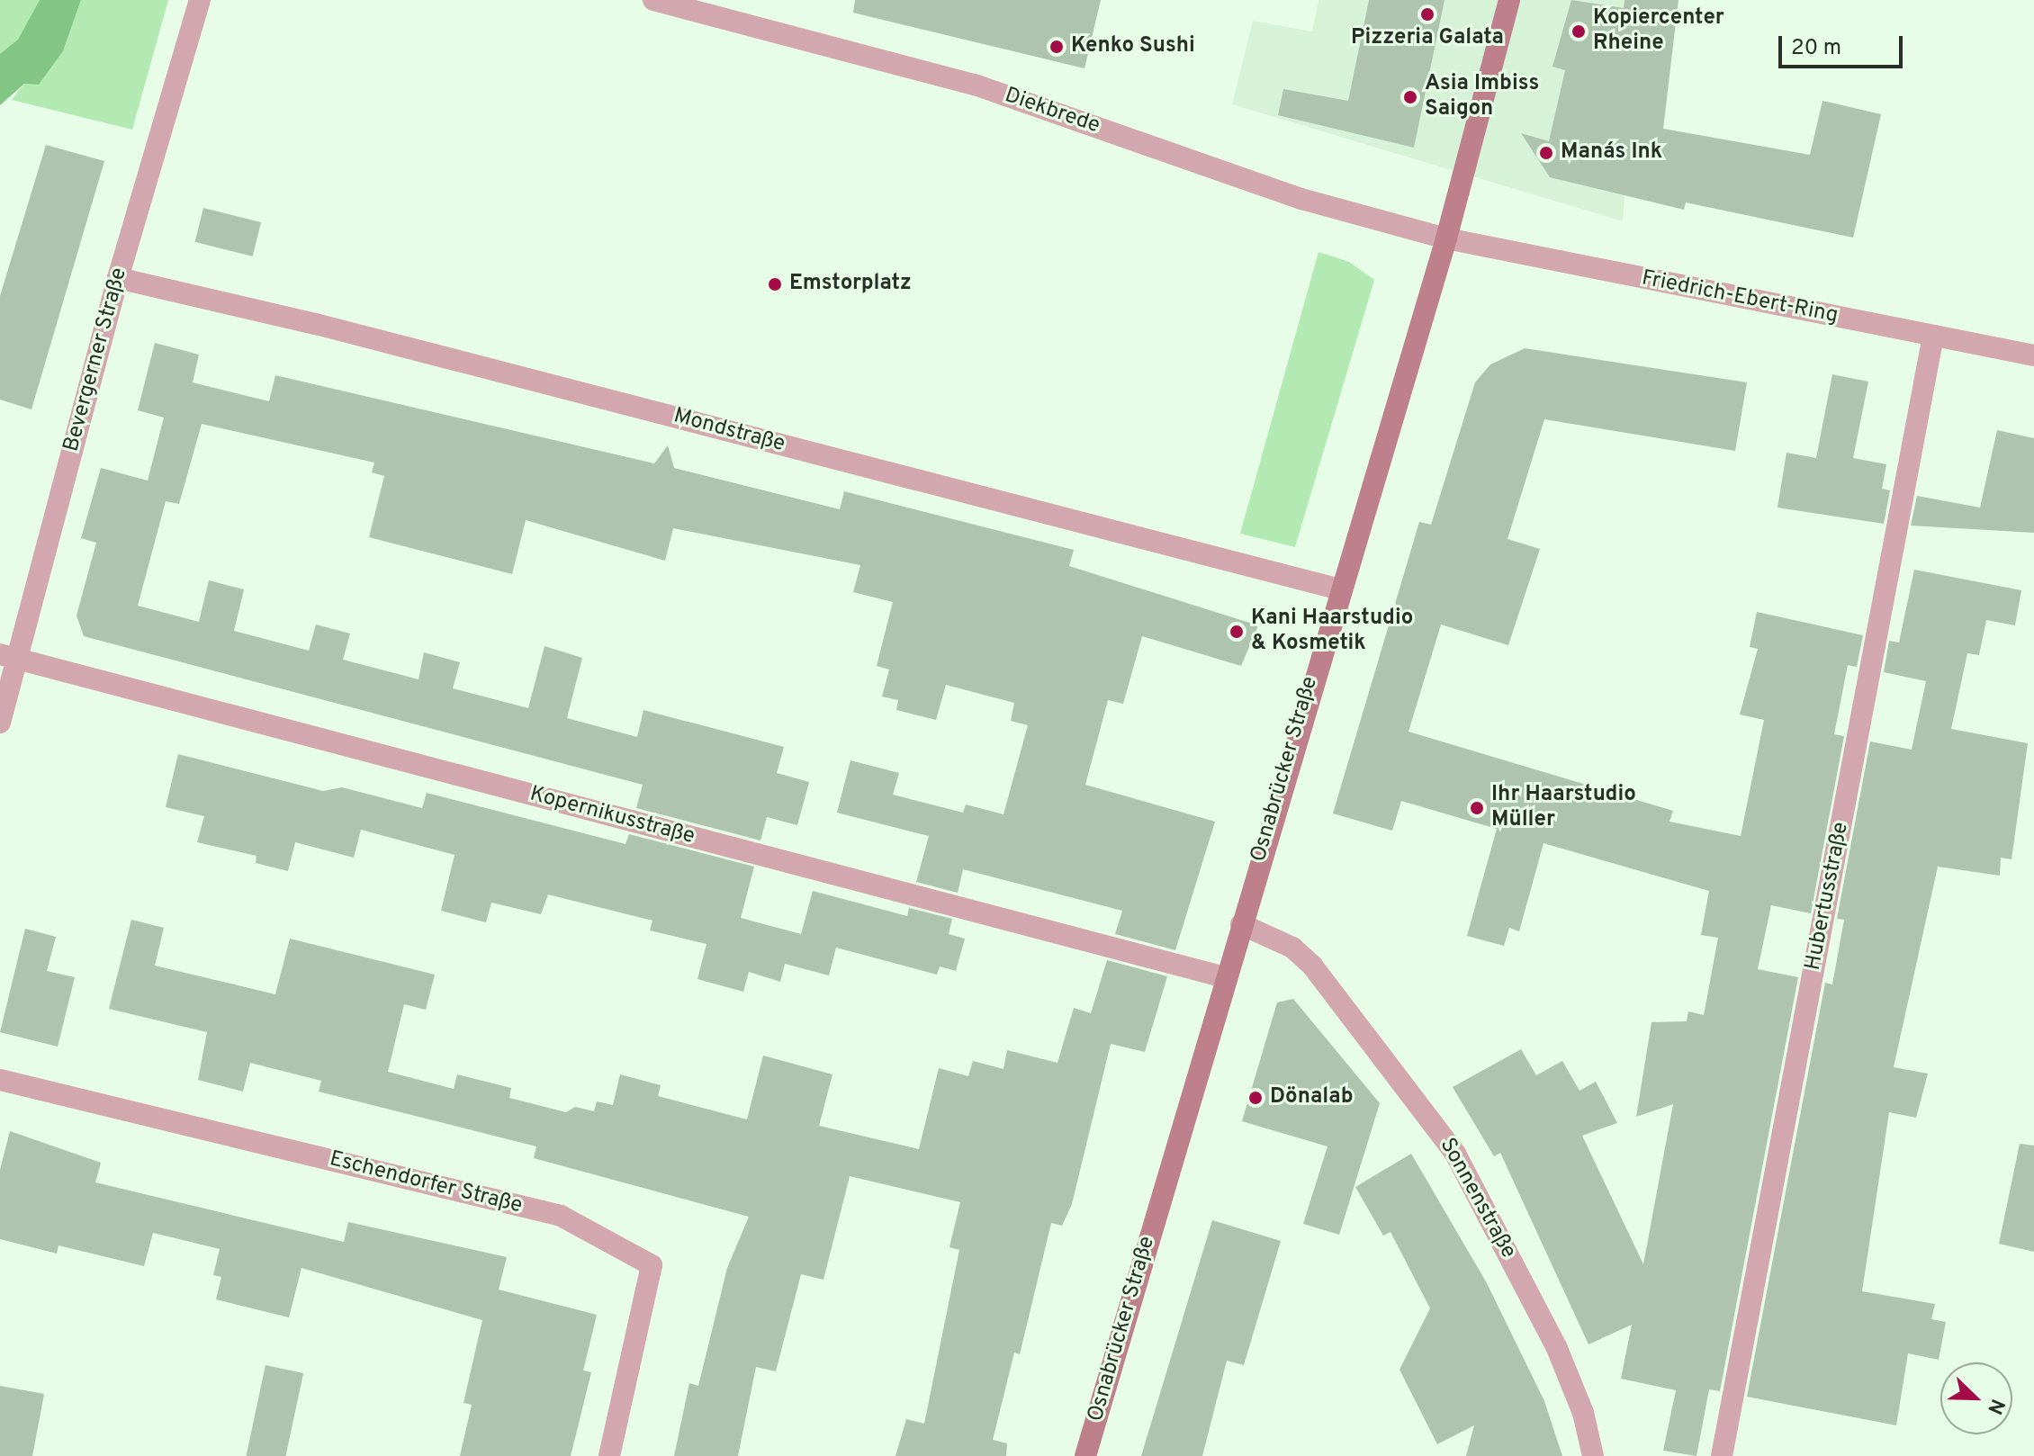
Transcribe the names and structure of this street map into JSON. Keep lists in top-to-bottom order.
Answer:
{
  "streets": {
    "main road": ["Osnabrücker Straße"],
    "street": [
      "Diekbrede",
      "Friedrich-Ebert-Ring",
      "Bevergerner Straße",
      "Mondstraße",
      "Kopernikusstraße",
      "Hubertusstraße",
      "Eschendorfer Straße",
      "Sonnenstraße"
    ]
  },
  "crossings": [
    ["Diekbrede", "Friedrich-Ebert-Ring"],
    ["Diekbrede", "Osnabrücker Straße"],
    ["Friedrich-Ebert-Ring", "Osnabrücker Straße"],
    ["Friedrich-Ebert-Ring", "Hubertusstraße"],
    ["Bevergerner Straße", "Mondstraße"],
    ["Bevergerner Straße", "Kopernikusstraße"],
    ["Mondstraße", "Osnabrücker Straße"],
    ["Osnabrücker Straße", "Kopernikusstraße"],
    ["Osnabrücker Straße", "Sonnenstraße"]
  ],
  "places": [
    "Pizzeria Galata",
    "Kopiercenter Rheine",
    "Kenko Sushi",
    "Asia Imbiss Saigon",
    "Mana´s Ink",
    "Emstorplatz",
    "Kani Haarstudio & Kosmetik",
    "Ihr Haarstudio Müller",
    "Dönalab"
  ],
  "scale_bar": "20 m",
  "north": "bottom right"
}
